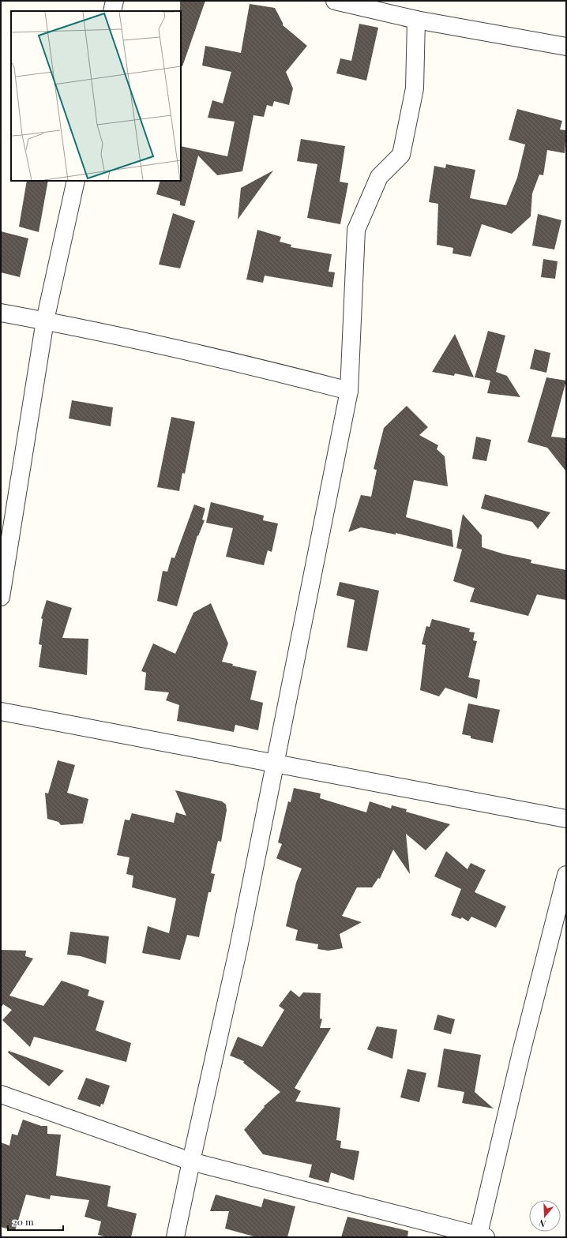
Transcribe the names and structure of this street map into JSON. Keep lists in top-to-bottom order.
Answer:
{
  "scale_bar": "20 m",
  "north": "bottom"
}
